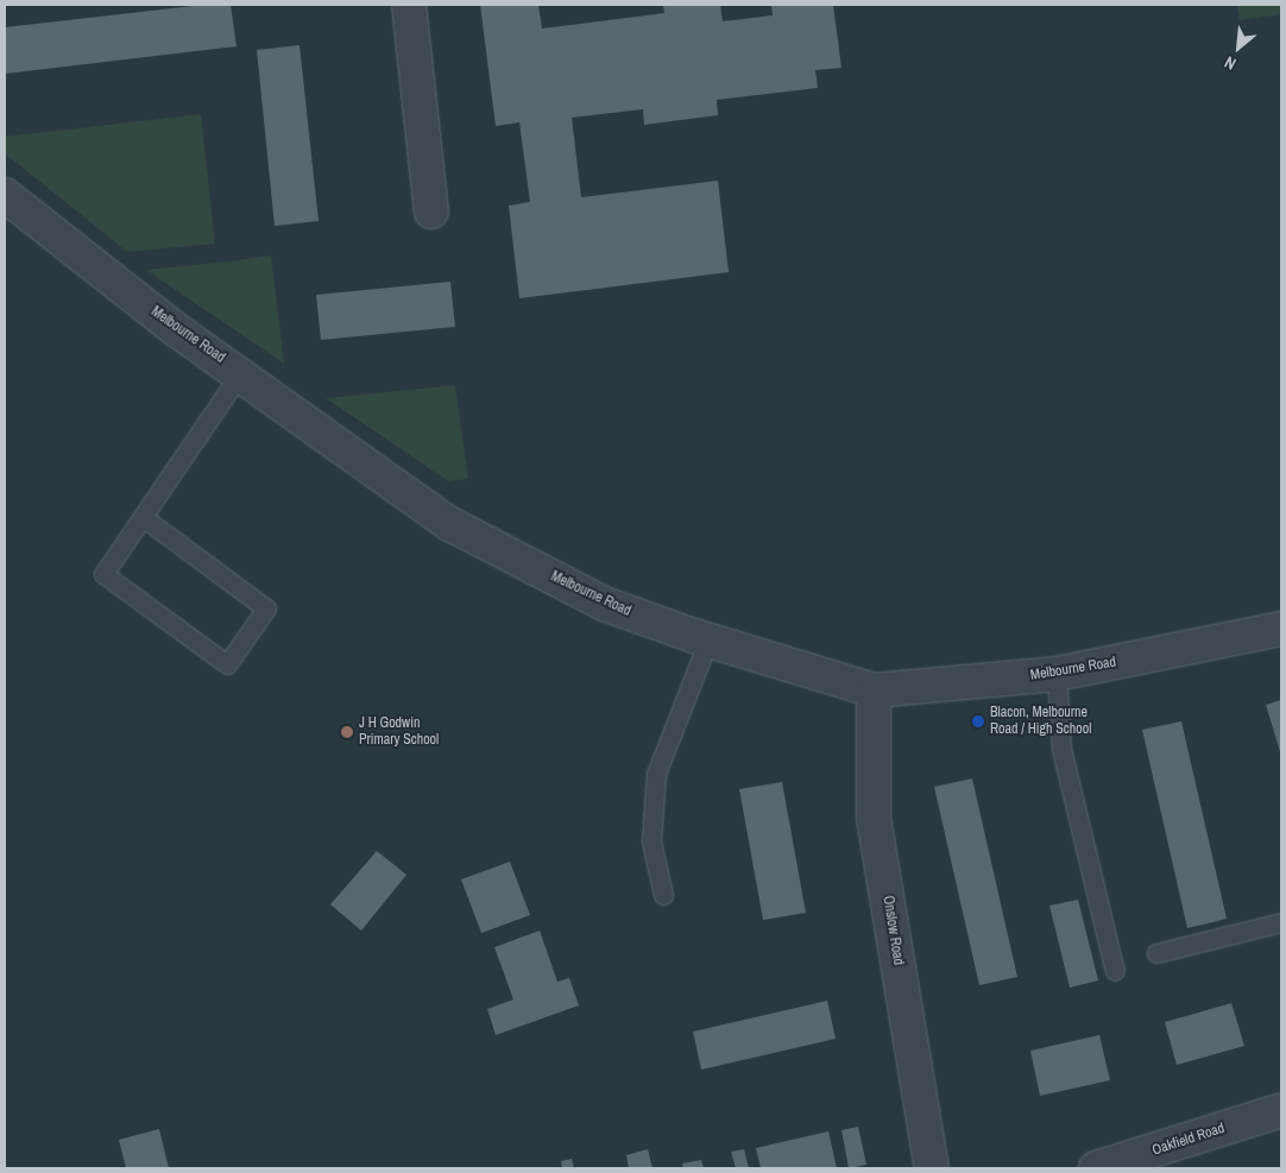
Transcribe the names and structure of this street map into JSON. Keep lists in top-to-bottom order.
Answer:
{
  "streets": {
    "street": ["Melbourne Road", "Onslow Road", "Oakfield Road"]
  },
  "crossings": [
    ["Melbourne Road", "Onslow Road"]
  ],
  "places": ["Blacon, Melbourne Road / High School", "J H Godwin Primary School"],
  "north": "bottom left"
}
